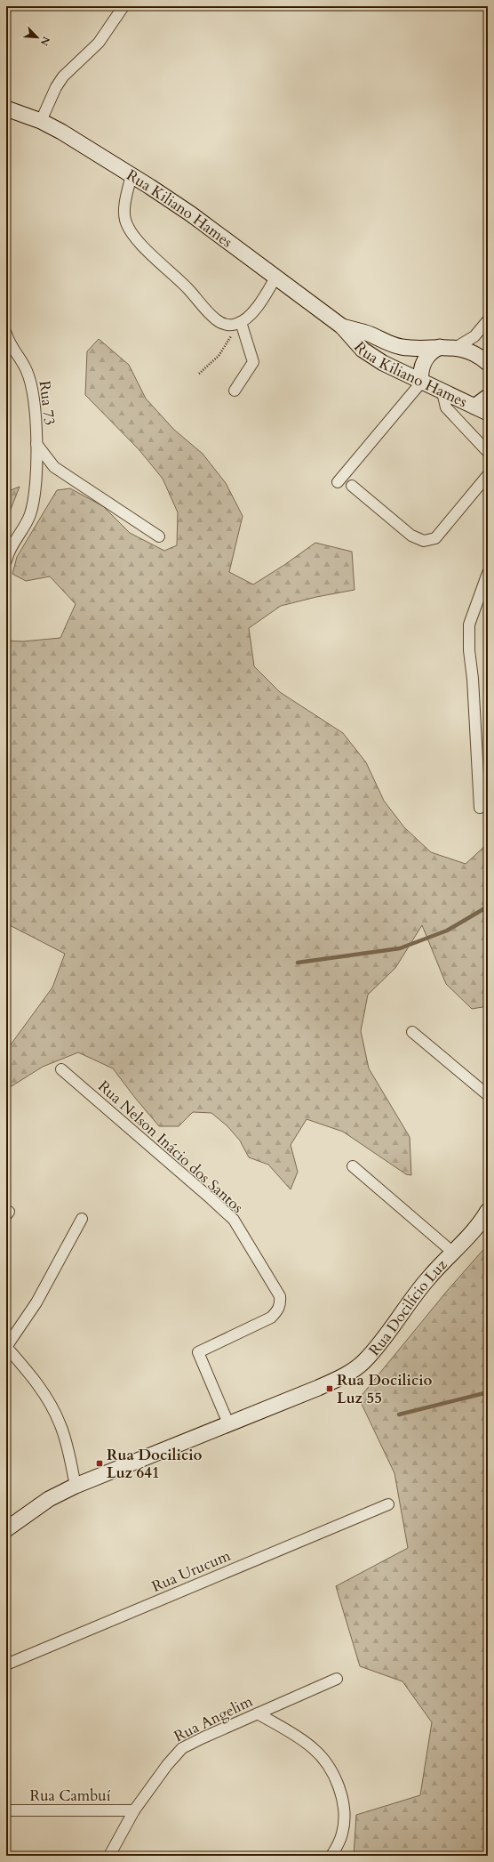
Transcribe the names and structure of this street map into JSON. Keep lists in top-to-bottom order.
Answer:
{
  "streets": {
    "main road": ["Rua Kiliano Hames", "Rua Docilício Luz"],
    "street": [
      "Rua 73",
      "Rua Nelson Inácio dos Santos",
      "Rua Urucum",
      "Rua Angelim",
      "Rua Cambuí"
    ]
  },
  "crossings": [
    ["Rua Nelson Inácio dos Santos", "Rua Docilício Luz"],
    ["Rua Angelim", "Rua Cambuí"]
  ],
  "places": {
    "transit": ["Rua Docilicio Luz 55", "Rua Docilicio Luz 641"]
  },
  "north": "bottom right"
}
